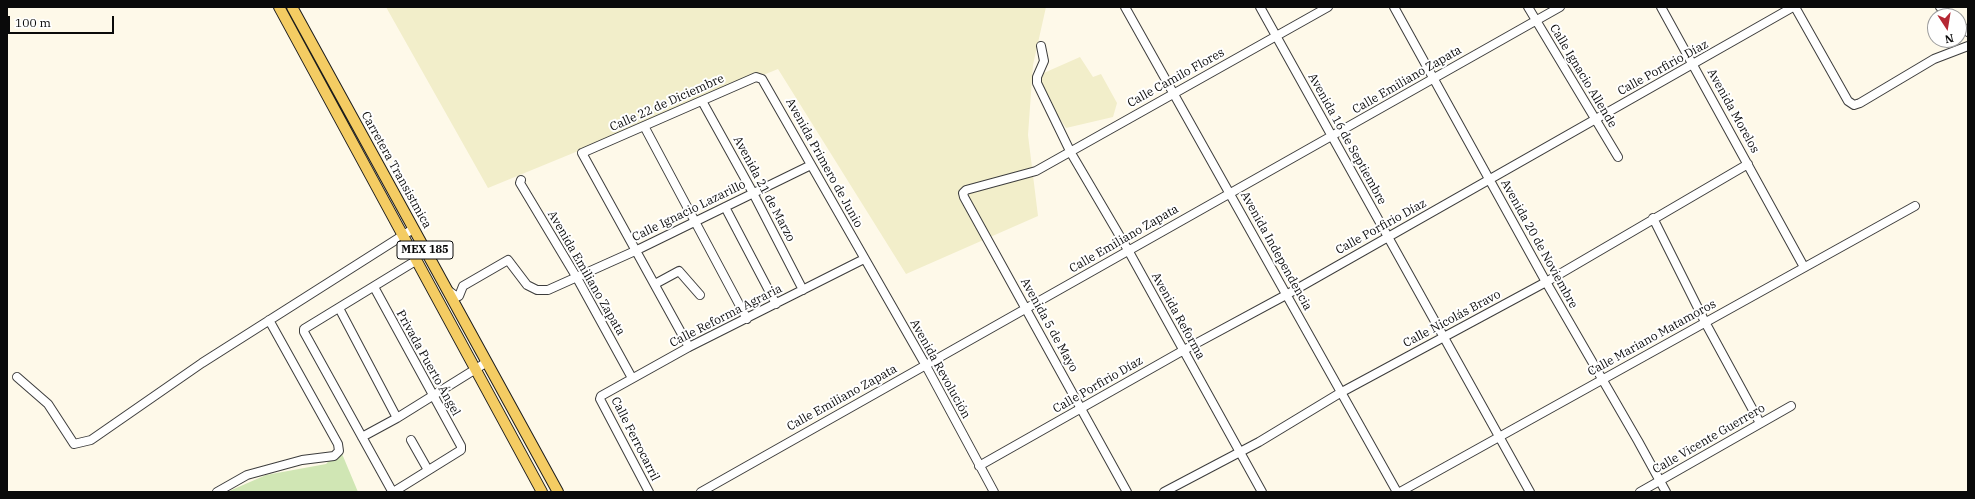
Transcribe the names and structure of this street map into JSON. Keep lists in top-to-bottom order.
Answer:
{
  "streets": {
    "main road": ["Carretera Transistmica", "MEX 185"],
    "street": [
      "Calle Porfirio Díaz",
      "Calle Ignacio Allende",
      "Calle Camilo Flores",
      "Calle Emiliano Zapata",
      "Calle 22 de Diciembre",
      "Avenida Morelos",
      "Avenida 16 de Septiembre",
      "Avenida Primero de Junio",
      "Avenida 21 de Marzo",
      "Calle Ignacio Lazarillo",
      "Avenida 20 de Noviembre",
      "Avenida Independencia",
      "Avenida Emiliano Zapata",
      "Calle Reforma Agraria",
      "Avenida Reforma",
      "Calle Nicolás Bravo",
      "Avenida 5 de Mayo",
      "Calle Mariano Matamoros",
      "Privada Puerto Ángel",
      "Avenida Revolución",
      "Calle Ferrocarril",
      "Calle Vicente Guerrero"
    ]
  },
  "crossings": [
    ["Calle Porfirio Díaz", "Calle Ignacio Allende"],
    ["Calle Porfirio Díaz", "Avenida Morelos"],
    ["Calle Porfirio Díaz", "Avenida 16 de Septiembre"],
    ["Calle Porfirio Díaz", "Avenida 20 de Noviembre"],
    ["Calle Porfirio Díaz", "Avenida Independencia"],
    ["Calle Porfirio Díaz", "Avenida Reforma"],
    ["Calle Porfirio Díaz", "Avenida 5 de Mayo"],
    ["Calle Porfirio Díaz", "Avenida Revolución"],
    ["Calle Ignacio Allende", "Calle Emiliano Zapata"],
    ["Calle Camilo Flores", "Avenida 16 de Septiembre"],
    ["Calle Camilo Flores", "Avenida Independencia"],
    ["Calle Camilo Flores", "Avenida Reforma"],
    ["Calle Camilo Flores", "Avenida 5 de Mayo"],
    ["Calle Emiliano Zapata", "Avenida 16 de Septiembre"],
    ["Calle Emiliano Zapata", "Avenida 20 de Noviembre"],
    ["Calle Emiliano Zapata", "Avenida Independencia"],
    ["Calle Emiliano Zapata", "Avenida Reforma"],
    ["Calle Emiliano Zapata", "Avenida 5 de Mayo"],
    ["Calle Emiliano Zapata", "Avenida Revolución"],
    ["Calle 22 de Diciembre", "Avenida Primero de Junio"],
    ["Calle 22 de Diciembre", "Avenida 21 de Marzo"],
    ["Calle 22 de Diciembre", "Calle Ignacio Lazarillo"],
    ["Avenida Morelos", "Calle Nicolás Bravo"],
    ["Avenida Morelos", "Calle Mariano Matamoros"],
    ["Avenida 16 de Septiembre", "Calle Nicolás Bravo"],
    ["Avenida 16 de Septiembre", "Calle Mariano Matamoros"],
    ["Avenida Primero de Junio", "Calle Ignacio Lazarillo"],
    ["Avenida Primero de Junio", "Calle Reforma Agraria"],
    ["Avenida Primero de Junio", "Avenida Revolución"],
    ["Carretera Transistmica", "Calle Ignacio Lazarillo"],
    ["Avenida 21 de Marzo", "Calle Ignacio Lazarillo"],
    ["Avenida 21 de Marzo", "Calle Reforma Agraria"],
    ["Calle Ignacio Lazarillo", "Avenida Emiliano Zapata"],
    ["Avenida 20 de Noviembre", "Calle Nicolás Bravo"],
    ["Avenida 20 de Noviembre", "Calle Mariano Matamoros"],
    ["Avenida 20 de Noviembre", "Calle Vicente Guerrero"],
    ["Avenida Independencia", "Calle Nicolás Bravo"],
    ["Avenida Emiliano Zapata", "Calle Reforma Agraria"],
    ["Calle Reforma Agraria", "Avenida Revolución"],
    ["Calle Reforma Agraria", "Calle Ferrocarril"],
    ["Avenida Reforma", "Calle Nicolás Bravo"]
  ],
  "scale_bar": "100 m",
  "north": "bottom"
}
